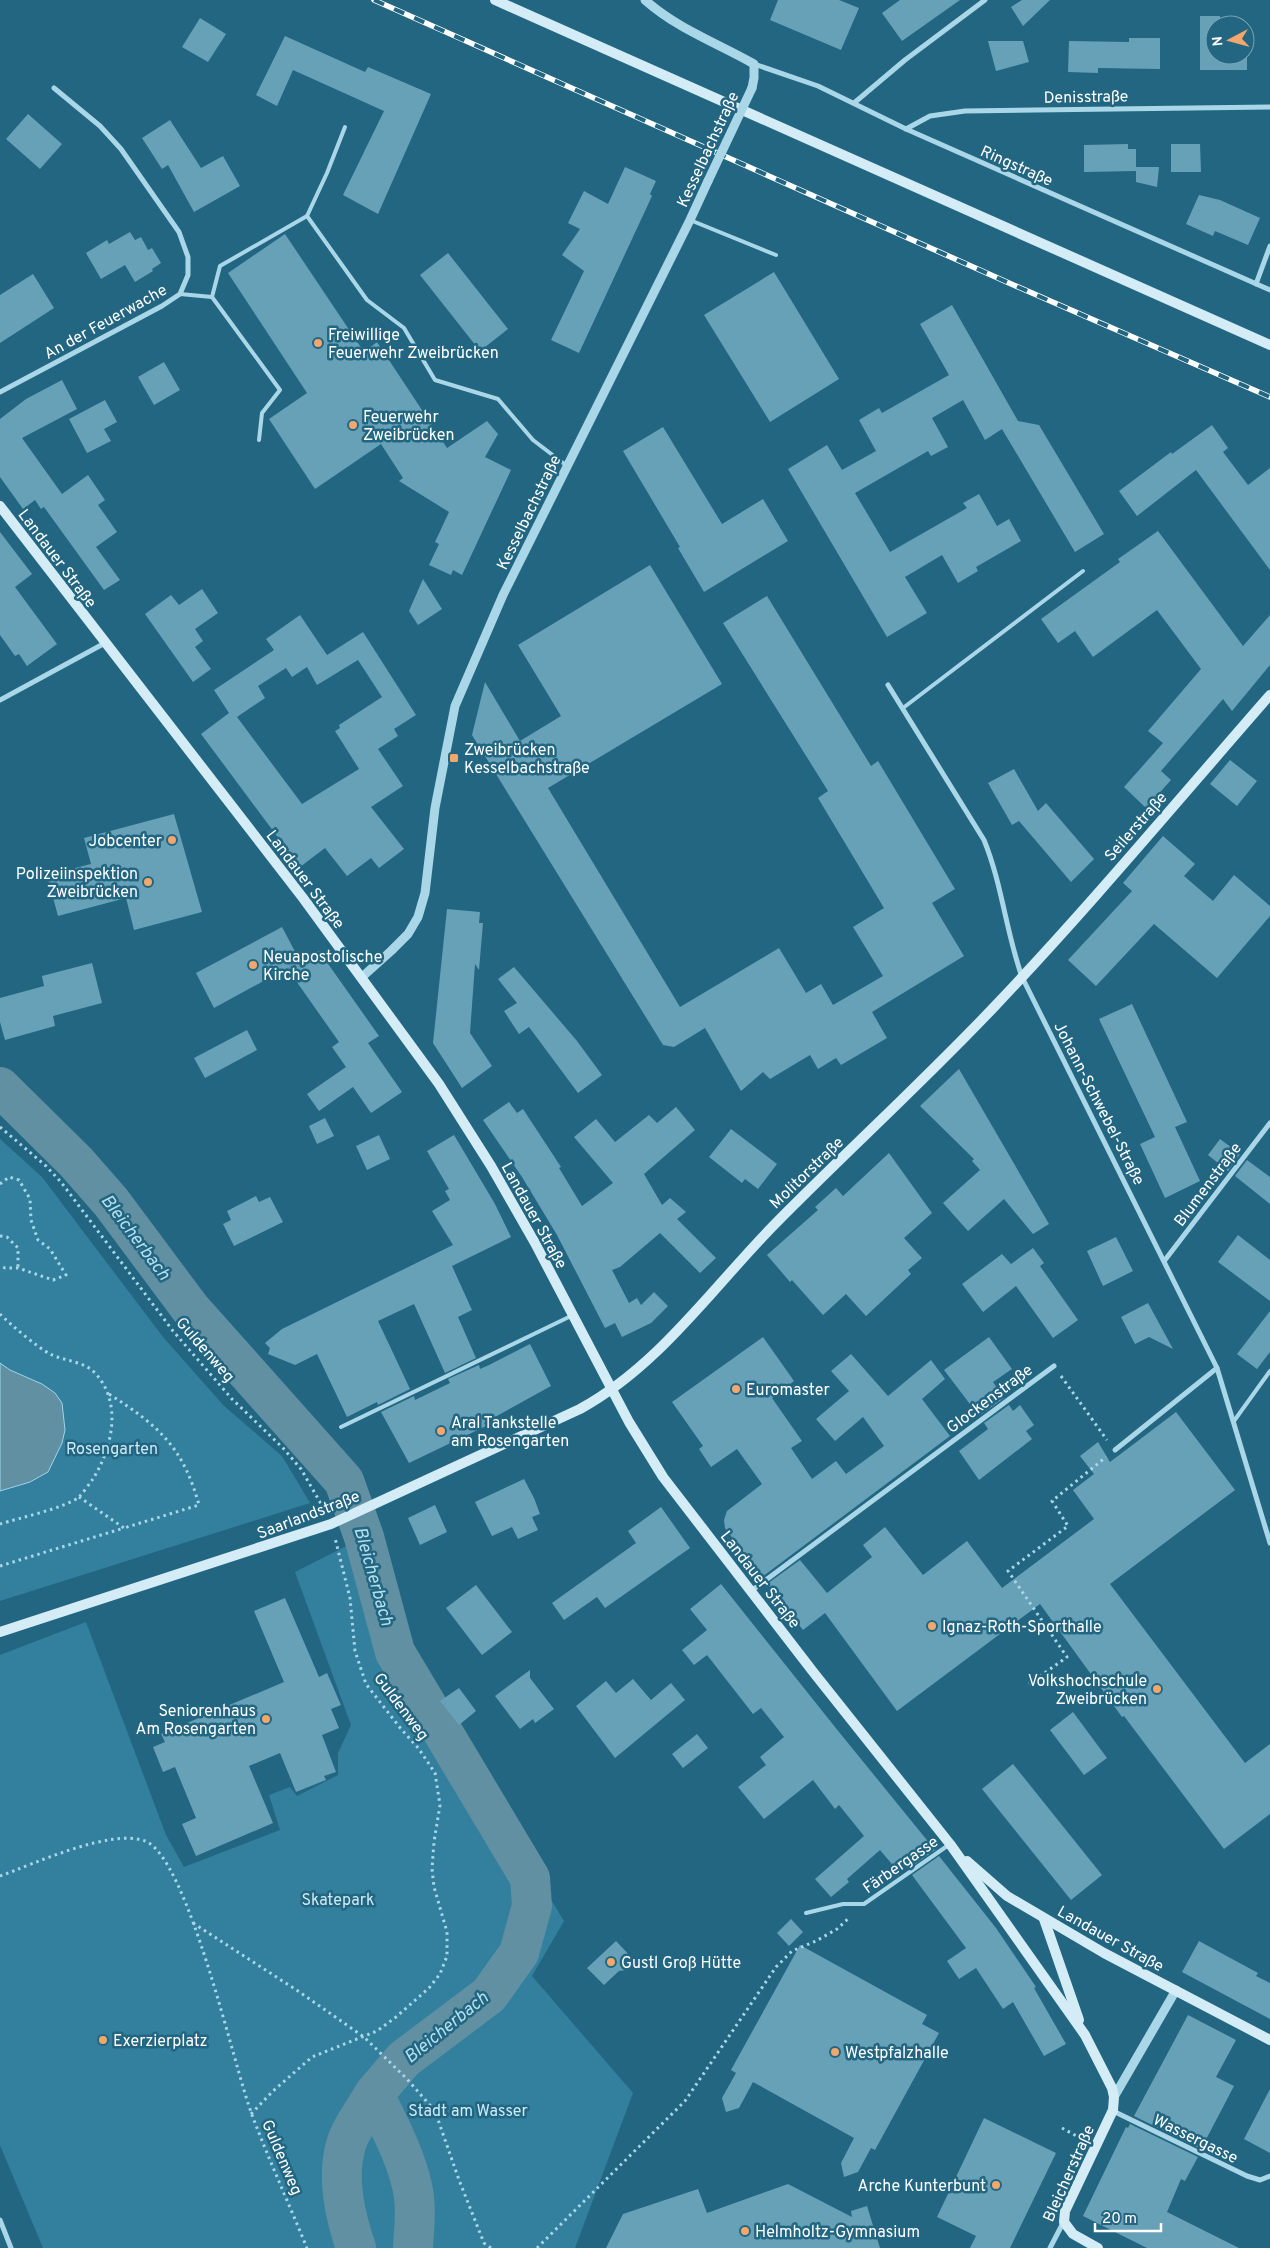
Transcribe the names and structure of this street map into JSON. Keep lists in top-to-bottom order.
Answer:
{
  "streets": {
    "main road": [
      "Landauer Straße",
      "Seilerstraße",
      "Molitorstraße",
      "Saarlandstraße",
      "Bleicherstraße"
    ],
    "street": [
      "Denisstraße",
      "Kesselbachstraße",
      "Ringstraße",
      "An der Feuerwache",
      "Johann-Schwebel-Straße",
      "Blumenstraße",
      "Glockenstraße",
      "Wassergasse"
    ],
    "lane": ["Färbergasse"],
    "path": ["Guldenweg"]
  },
  "crossings": [
    ["Denisstraße", "Ringstraße"],
    ["Kesselbachstraße", "Ringstraße"],
    ["Kesselbachstraße", "Landauer Straße"],
    ["Landauer Straße", "Molitorstraße"],
    ["Landauer Straße", "Glockenstraße"],
    ["Landauer Straße", "Saarlandstraße"],
    ["Landauer Straße", "Färbergasse"],
    ["Landauer Straße", "Wassergasse"],
    ["Landauer Straße", "Bleicherstraße"],
    ["Seilerstraße", "Johann-Schwebel-Straße"],
    ["Seilerstraße", "Molitorstraße"],
    ["Johann-Schwebel-Straße", "Molitorstraße"],
    ["Johann-Schwebel-Straße", "Blumenstraße"],
    ["Molitorstraße", "Saarlandstraße"],
    ["Guldenweg", "Saarlandstraße"],
    ["Wassergasse", "Bleicherstraße"]
  ],
  "water": ["Bleicherbach"],
  "parks": ["Rosengarten", "Skatepark", "Stadt am Wasser"],
  "places": {
    "other": [
      "Freiwillige Feuerwehr Zweibrücken",
      "Feuerwehr Zweibrücken",
      "Jobcenter",
      "Polizeiinspektion Zweibrücken",
      "Neuapostolische Kirche",
      "Euromaster",
      "Aral Tankstelle am Rosengarten",
      "Ignaz-Roth-Sporthalle",
      "Volkshochschule Zweibrücken",
      "Seniorenhaus Am Rosengarten",
      "Gustl Groß Hütte",
      "Exerzierplatz",
      "Westpfalzhalle",
      "Arche Kunterbunt",
      "Helmholtz-Gymnasium"
    ],
    "transit": ["Zweibrücken Kesselbachstraße"]
  },
  "scale_bar": "20 m",
  "north": "left"
}
